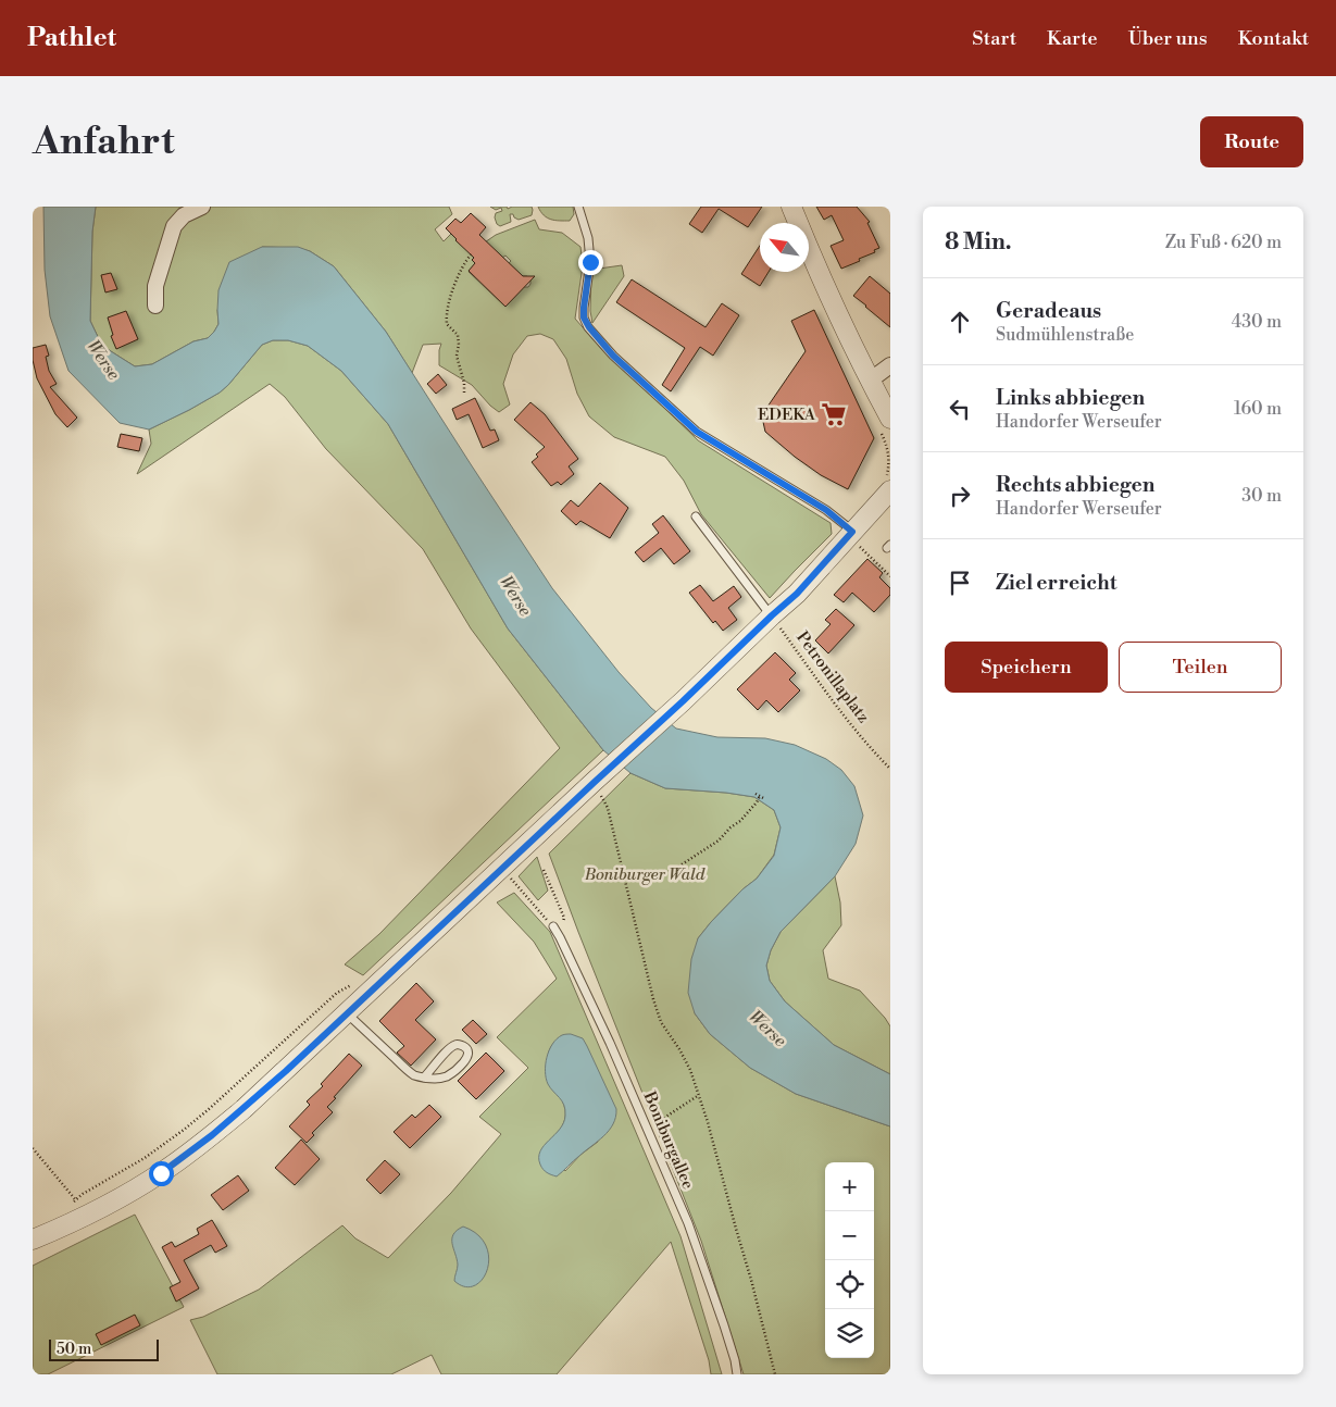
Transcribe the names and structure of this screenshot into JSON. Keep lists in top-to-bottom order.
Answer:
{
  "streets": {
    "lane": ["Boniburgallee"],
    "path": ["Petronillaplatz"]
  },
  "water": ["Werse"],
  "parks": ["Boniburger Wald"],
  "places": {
    "supermarket": ["EDEKA"]
  },
  "scale_bar": "50 m",
  "north": "top left",
  "page": {
    "header": "Pathlet",
    "nav": [
      "Start",
      "Karte",
      "Über uns",
      "Kontakt"
    ],
    "buttons": [
      "Route",
      ["Speichern", "Teilen"]
    ],
    "title": "Anfahrt",
    "heading": ["8 Min.", "Zu Fuß · 620 m"],
    "list": [
      ["Geradeaus", "Sudmühlenstraße", "430 m"],
      ["Links abbiegen", "Handorfer Werseufer", "160 m"],
      ["Rechts abbiegen", "Handorfer Werseufer", "30 m"],
      "Ziel erreicht"
    ],
    "map_buttons": ["+", "−"],
    "scale": "50 m"
  }
}
